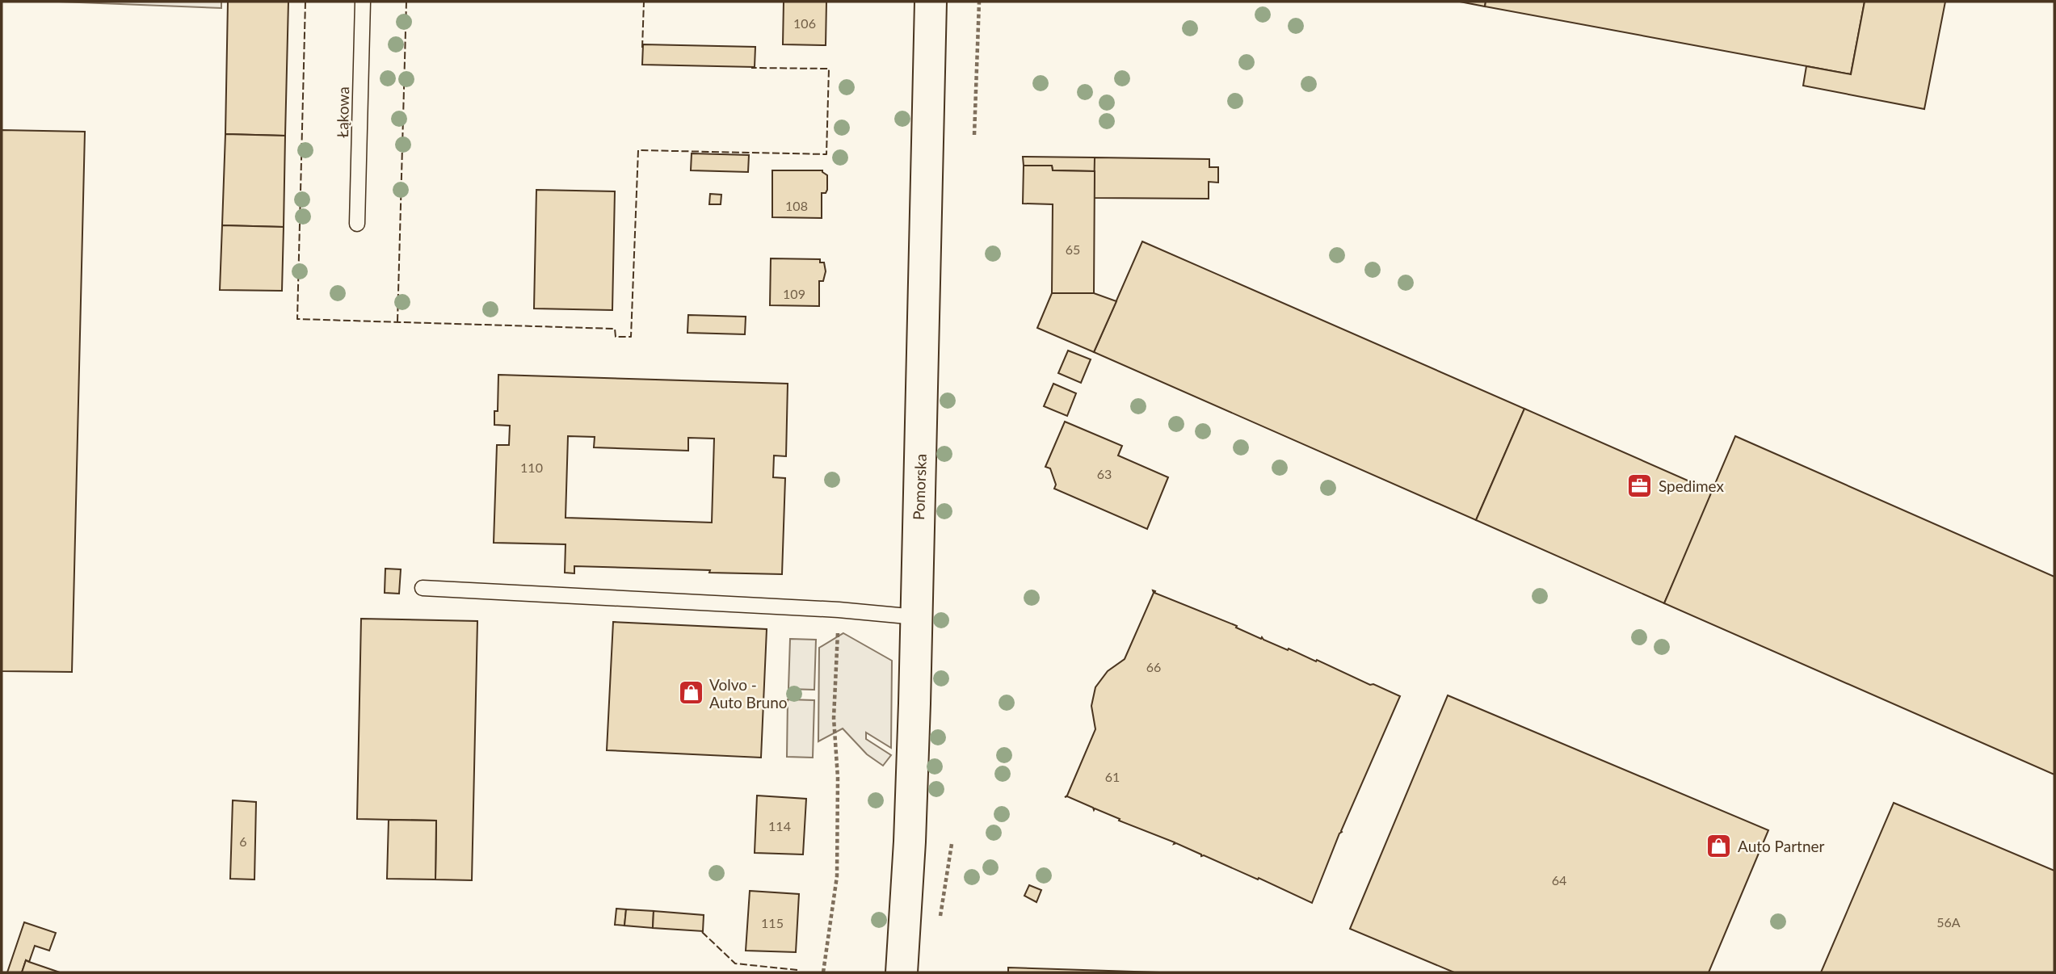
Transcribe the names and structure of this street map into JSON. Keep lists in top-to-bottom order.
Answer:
{
  "streets": {
    "street": ["Pomorska"],
    "lane": ["Łąkowa"]
  },
  "places": {
    "office": ["Spedimex"],
    "shop": ["Volvo - Auto Bruno", "Auto Partner"]
  },
  "house_numbers": [
    "106",
    "108",
    "65",
    "109",
    "110",
    "63",
    "66",
    "61",
    "114",
    "6",
    "64",
    "56A",
    "115"
  ]
}
